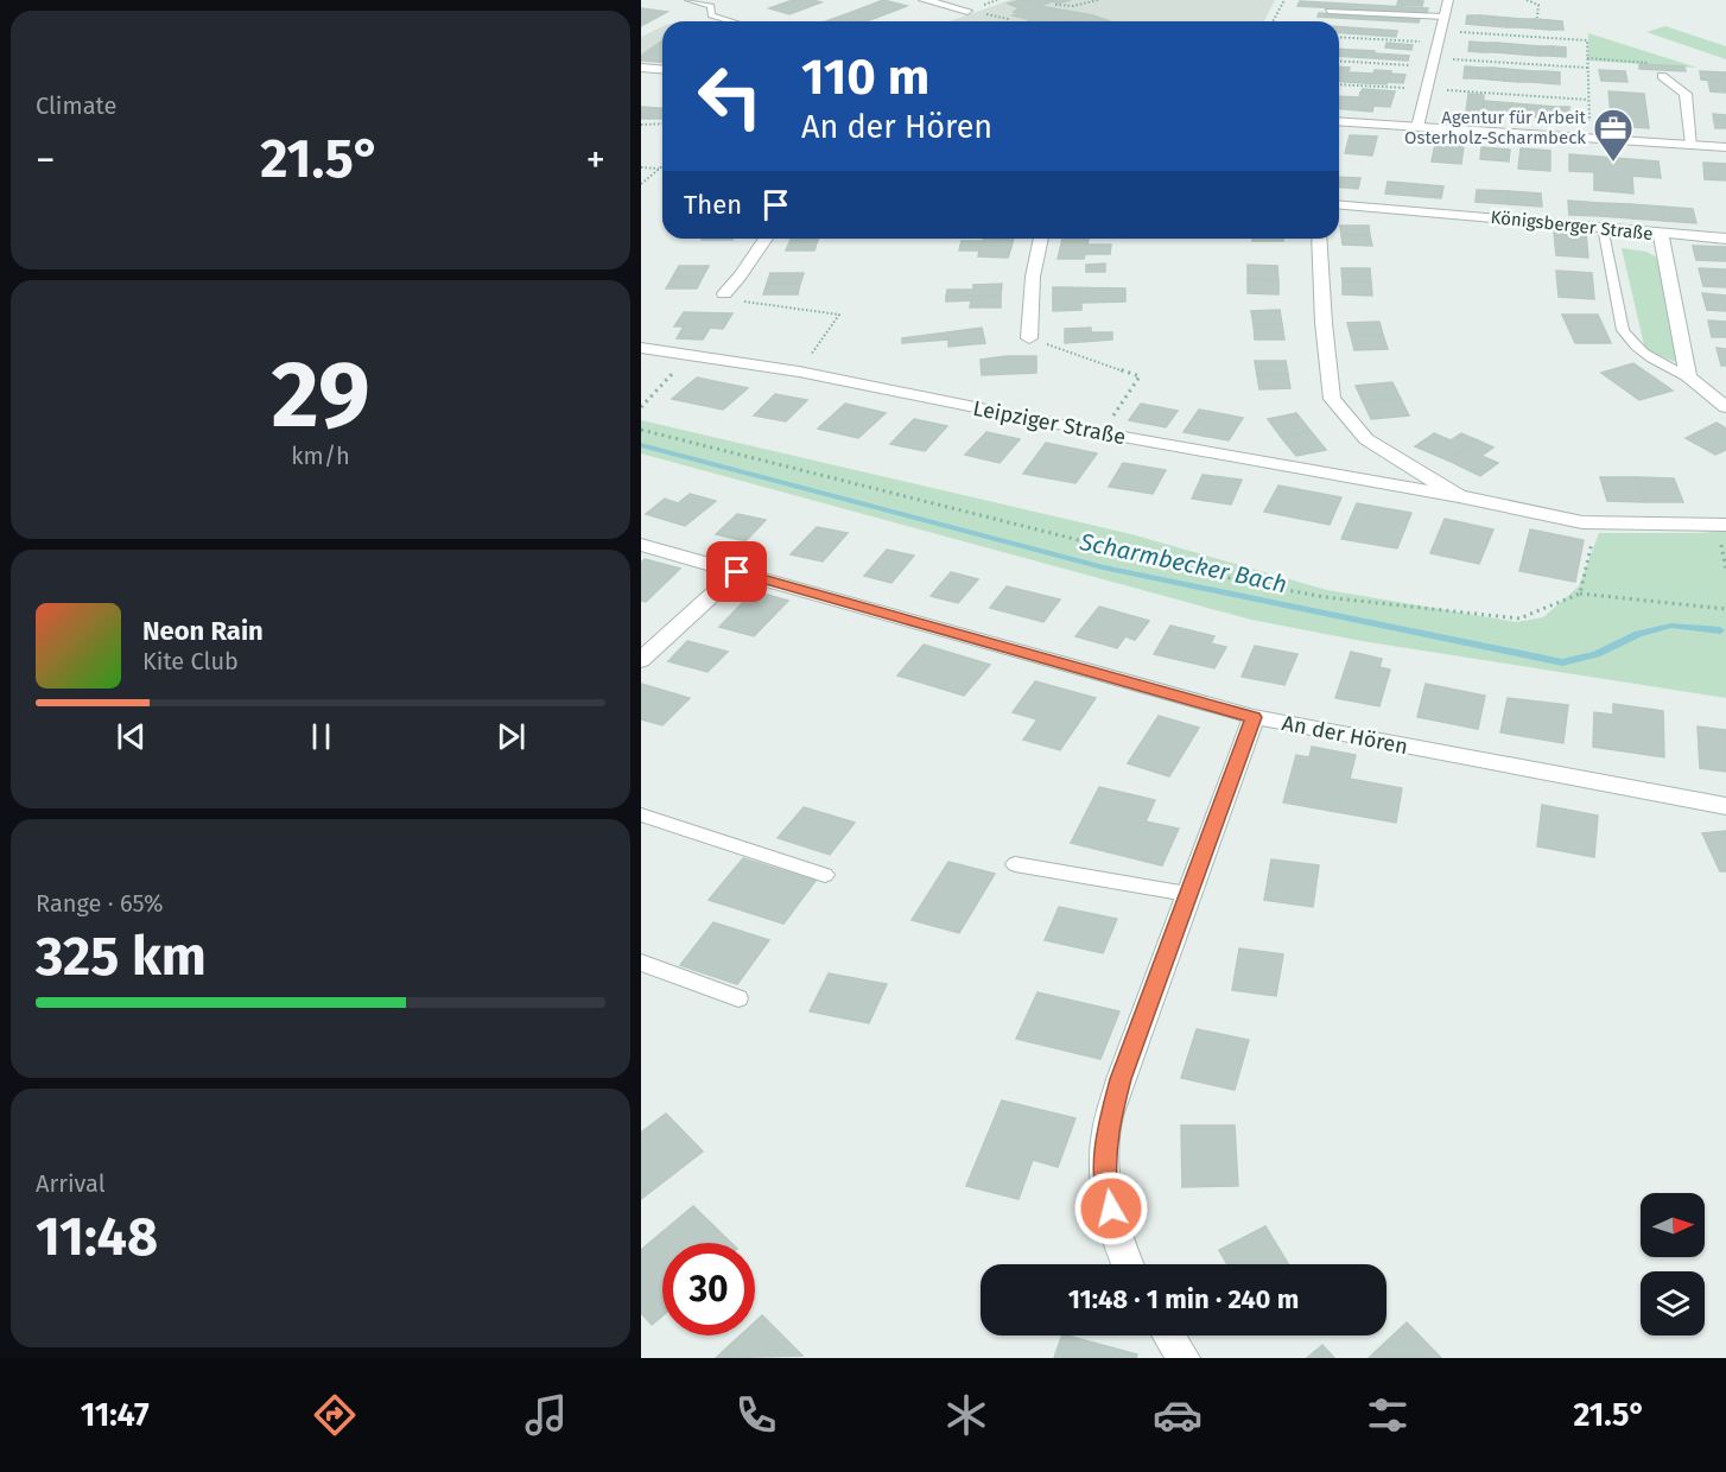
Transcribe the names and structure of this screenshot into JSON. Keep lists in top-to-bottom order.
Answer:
{
  "streets": {
    "street": ["Königsberger Straße", "Leipziger Straße", "An der Hören"]
  },
  "water": ["Scharmbecker Bach"],
  "places": {
    "office": ["Agentur für Arbeit Osterholz-Scharmbeck"]
  },
  "north": "right",
  "page": {
    "tile": [
      "Climate",
      ["29", "km/h"],
      ["Range · 65%", "325 km"],
      ["Arrival", "11:48"]
    ],
    "turn": ["110 m", "An der Hören"],
    "heat": ["−", "21.5°", "+"],
    "then": "Then",
    "song": ["Neon Rain", "Kite Club"],
    "limit": "30",
    "trip": "11:48 · 1 min · 240 m",
    "tabs": ["11:47", "21.5°"]
  }
}
